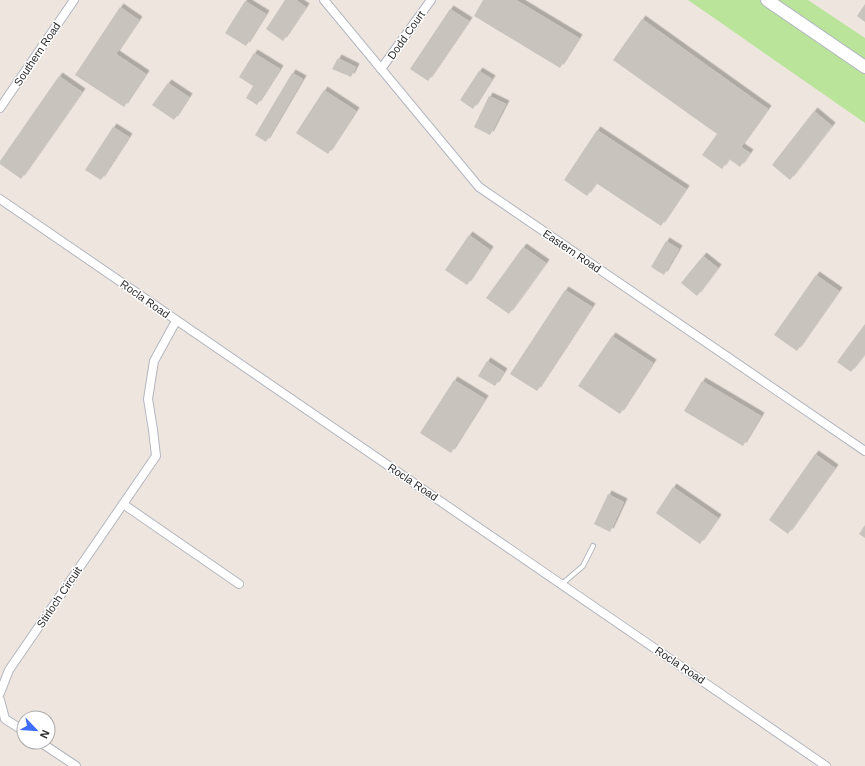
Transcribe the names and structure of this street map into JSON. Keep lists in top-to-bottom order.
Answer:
{
  "streets": {
    "street": [
      "Dodd Court",
      "Southern Road",
      "Eastern Road",
      "Rocla Road",
      "Stirloch Circuit"
    ]
  },
  "crossings": [
    ["Dodd Court", "Eastern Road"],
    ["Rocla Road", "Stirloch Circuit"]
  ],
  "north": "bottom right"
}
